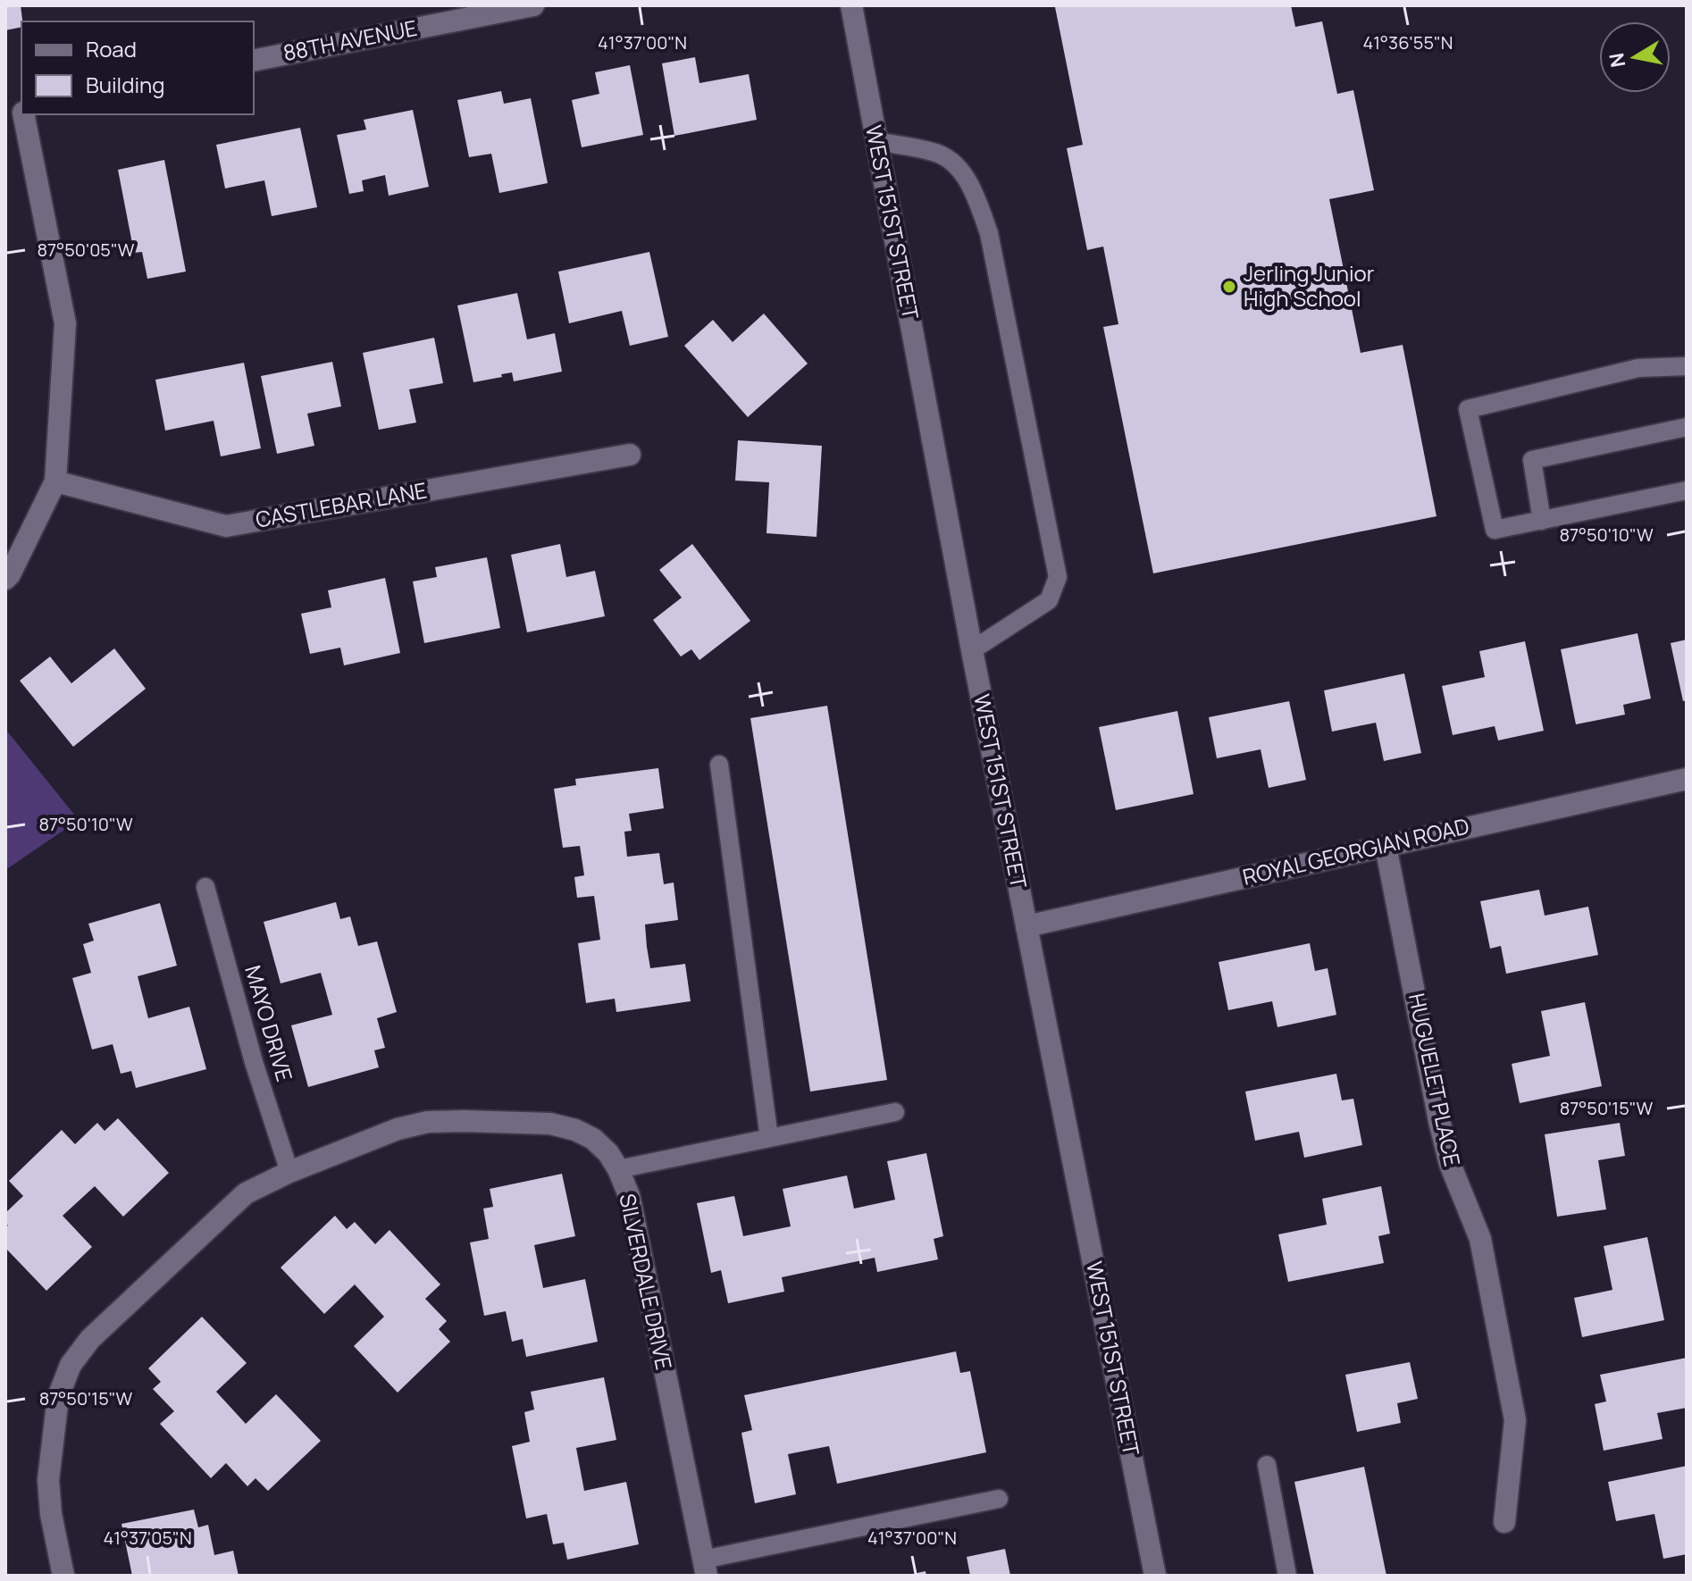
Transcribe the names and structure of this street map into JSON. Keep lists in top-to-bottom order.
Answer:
{
  "streets": {
    "street": [
      "88TH AVENUE",
      "WEST 151ST STREET",
      "CASTLEBAR LANE",
      "ROYAL GEORGIAN ROAD",
      "HUGUELET PLACE",
      "SILVERDALE DRIVE"
    ],
    "lane": ["MAYO DRIVE"]
  },
  "crossings": [
    ["WEST 151ST STREET", "ROYAL GEORGIAN ROAD"],
    ["ROYAL GEORGIAN ROAD", "HUGUELET PLACE"],
    ["MAYO DRIVE", "SILVERDALE DRIVE"]
  ],
  "places": ["Jerling Junior High School"],
  "legend": ["Road", "Building"],
  "north": "left",
  "coordinates": [
    "41°37'00\"N",
    "41°36'55\"N",
    "87°50'05\"W",
    "87°50'10\"W",
    "87°50'15\"W",
    "41°37'05\"N"
  ]
}
